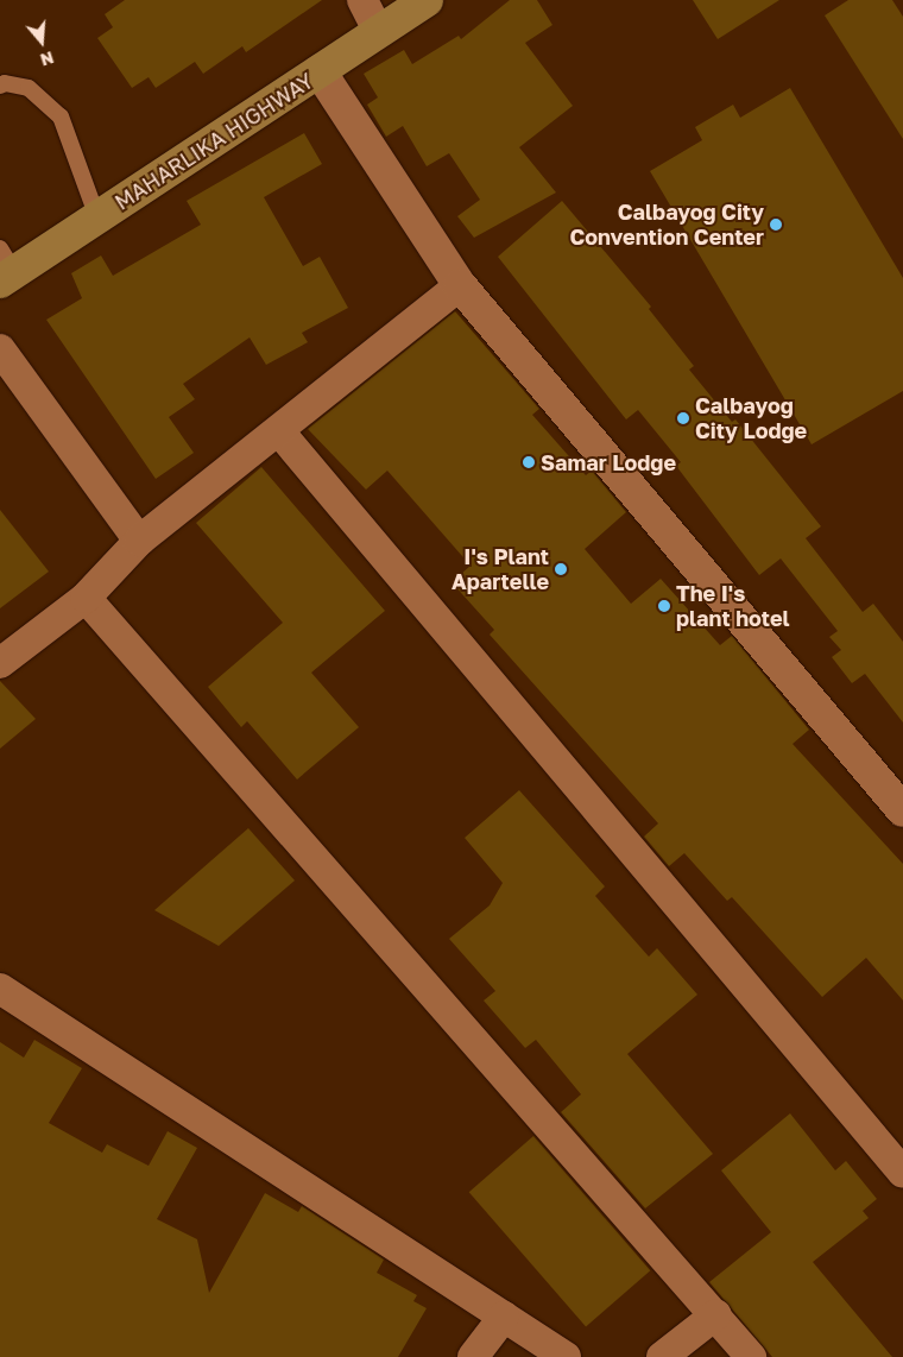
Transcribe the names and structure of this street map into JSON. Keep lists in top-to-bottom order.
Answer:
{
  "streets": {
    "main road": ["MAHARLIKA HIGHWAY"]
  },
  "places": [
    "Calbayog City Convention Center",
    "Calbayog City Lodge",
    "Samar Lodge",
    "I's Plant Apartelle",
    "The I's plant hotel"
  ],
  "north": "bottom"
}
